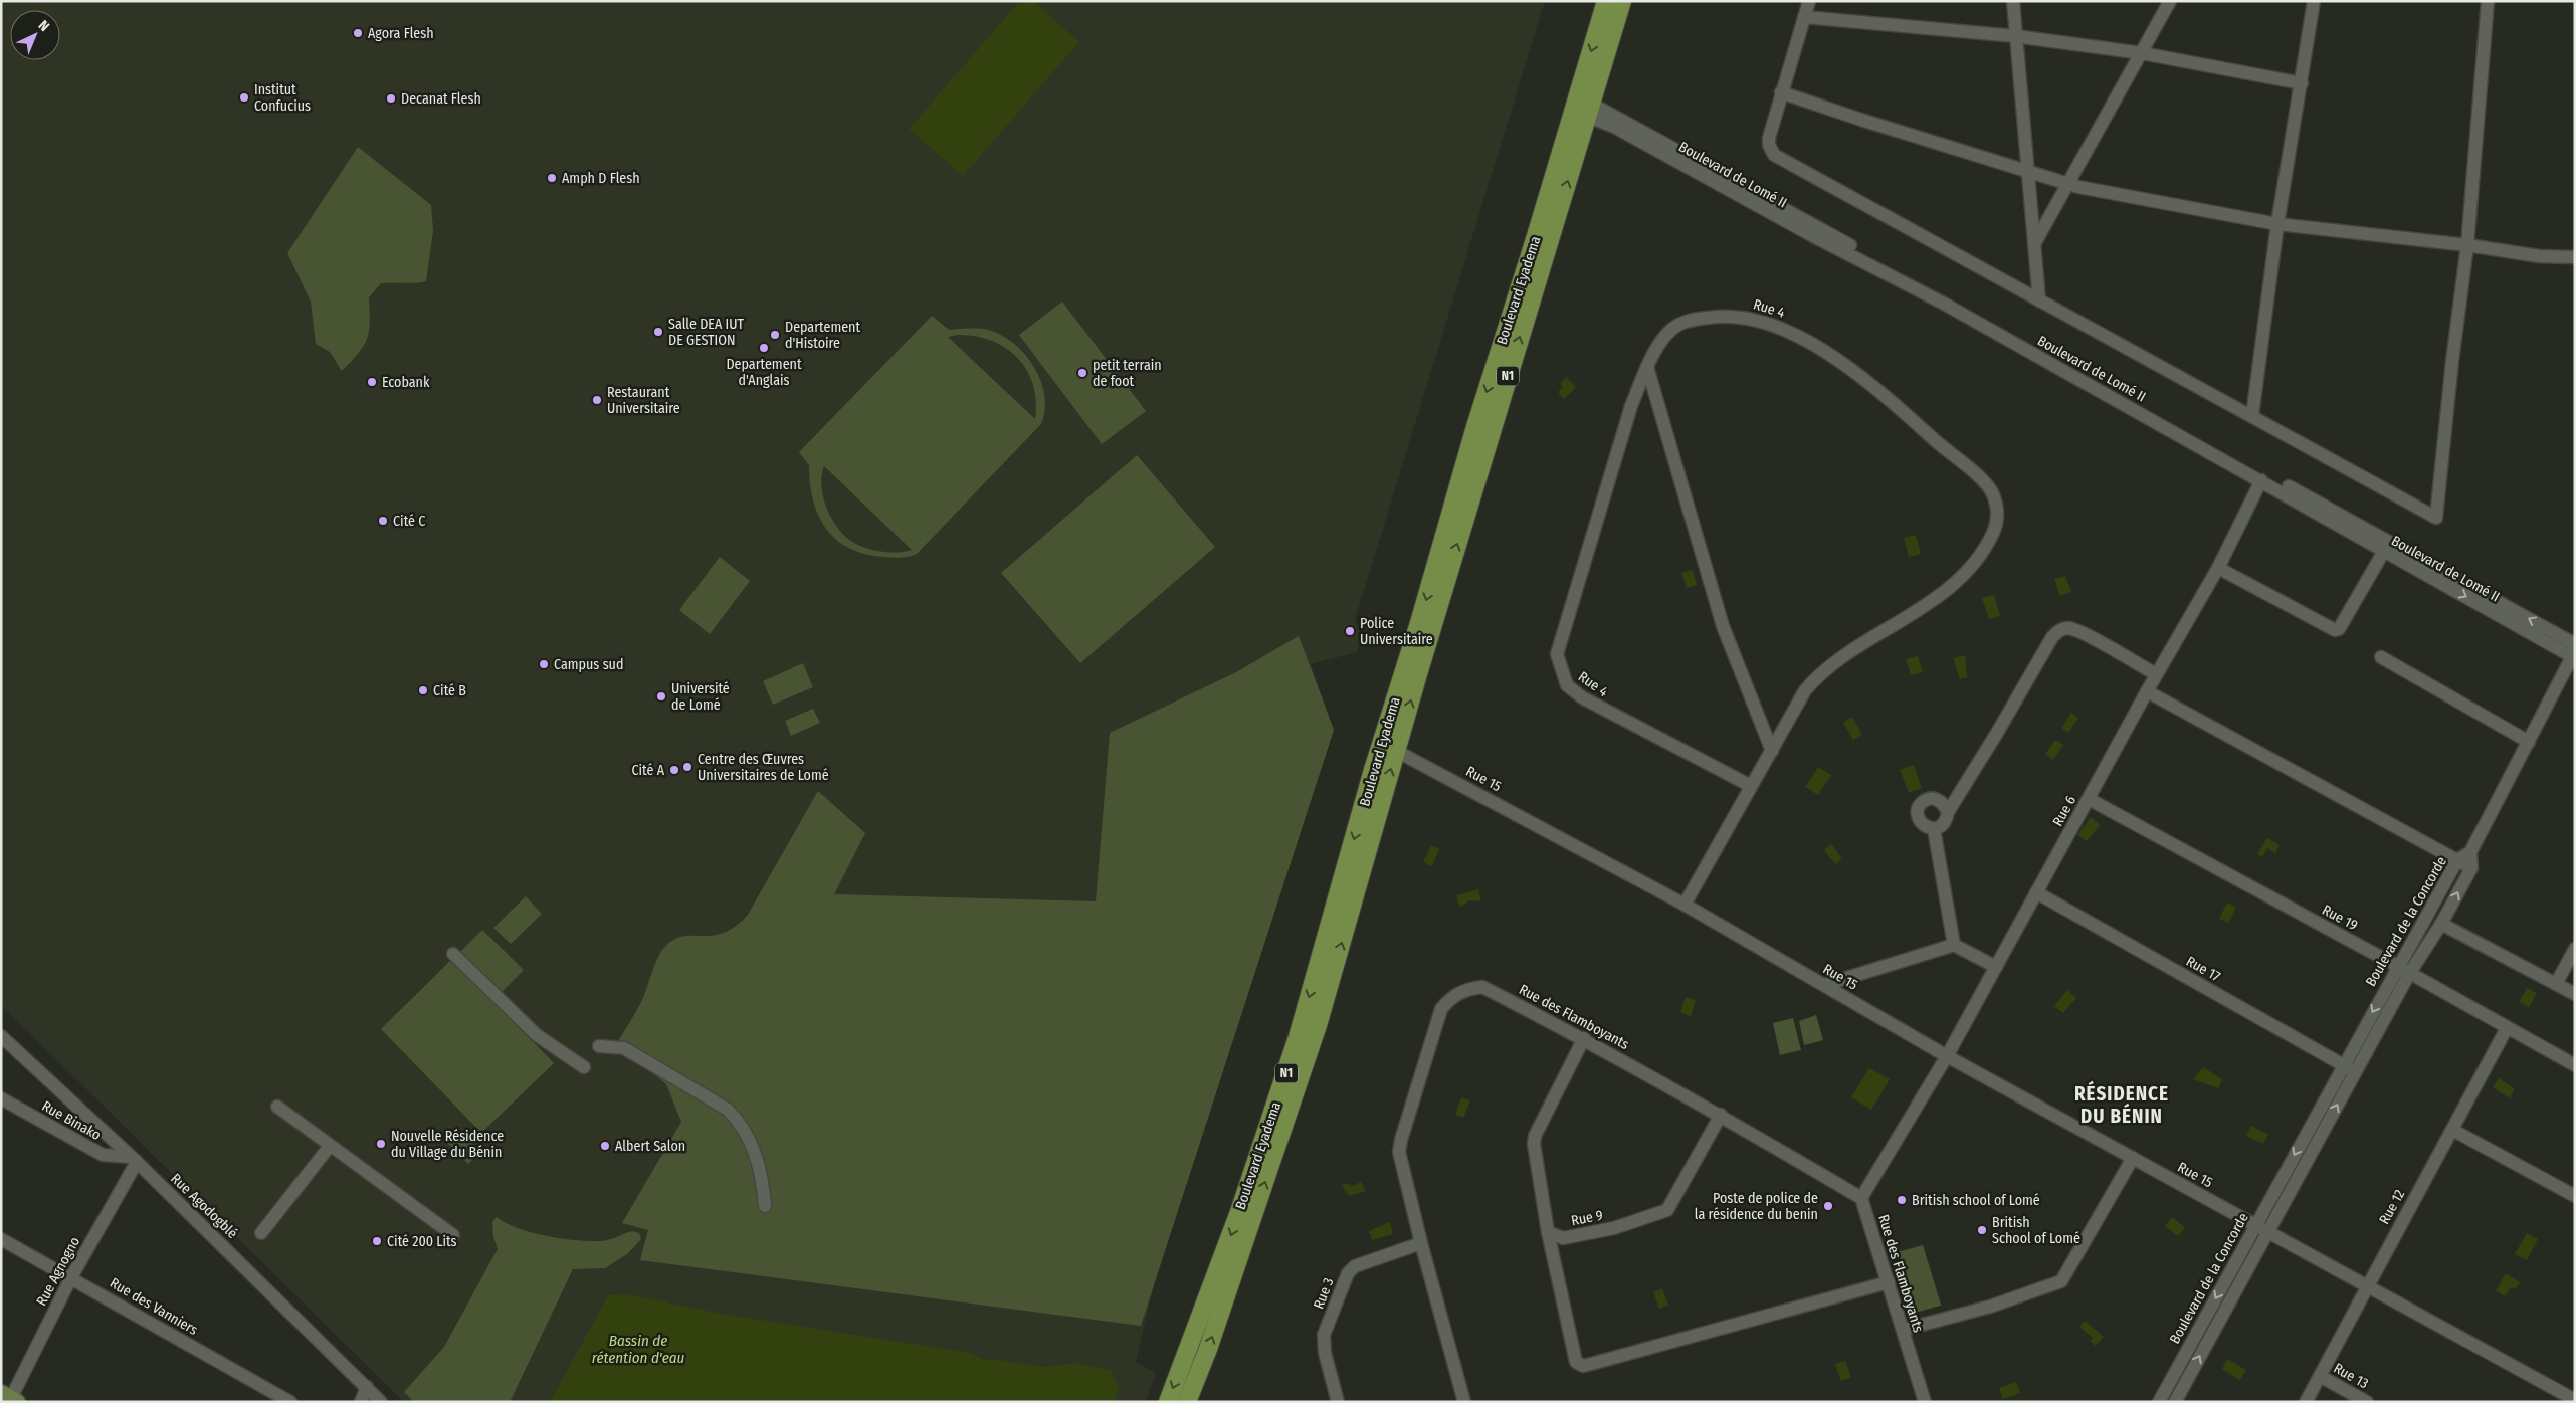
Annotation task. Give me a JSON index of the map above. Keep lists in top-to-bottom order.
{
  "streets": {
    "highway": ["Boulevard Eyadema", "N1"],
    "street": [
      "Boulevard de Lomé II",
      "Rue 4",
      "Rue 15",
      "Rue 6",
      "Rue 19",
      "Boulevard de la Concorde",
      "Rue 17",
      "Rue des Flamboyants",
      "Rue Binako",
      "Rue Agodogblé",
      "Rue 12",
      "Rue 9",
      "Rue Agnogno",
      "Rue 3",
      "Rue des Vanniers",
      "Rue 13"
    ]
  },
  "crossings": [
    ["Boulevard de Lomé II", "Boulevard Eyadema"],
    ["Boulevard de Lomé II", "N1"],
    ["Boulevard de Lomé II", "Rue 6"],
    ["Boulevard Eyadema", "N1"],
    ["Boulevard Eyadema", "Rue 15"],
    ["Rue 4", "Rue 15"],
    ["N1", "Rue 15"],
    ["Rue 15", "Rue 6"],
    ["Rue 15", "Boulevard de la Concorde"],
    ["Rue 15", "Rue 12"],
    ["Rue 6", "Rue 19"],
    ["Rue 6", "Rue 17"],
    ["Rue 6", "Rue des Flamboyants"],
    ["Rue 19", "Boulevard de la Concorde"],
    ["Rue 19", "Rue 12"],
    ["Boulevard de la Concorde", "Rue 17"],
    ["Rue des Flamboyants", "Rue 9"],
    ["Rue des Flamboyants", "Rue 3"],
    ["Rue Binako", "Rue Agodogblé"],
    ["Rue Binako", "Rue Agnogno"],
    ["Rue Agodogblé", "Rue Agnogno"],
    ["Rue 12", "Rue 13"],
    ["Rue Agnogno", "Rue des Vanniers"]
  ],
  "districts": ["RÉSIDENCE DU BÉNIN"],
  "water": ["Bassin de rétention d'eau"],
  "places": [
    "Agora Flesh",
    "Institut Confucius",
    "Decanat Flesh",
    "Amph D Flesh",
    "Salle DEA IUT DE GESTION",
    "Departement d'Histoire",
    "Departement d'Anglais",
    "petit terrain de foot",
    "Ecobank",
    "Restaurant Universitaire",
    "Cité C",
    "Police Universitaire",
    "Campus sud",
    "Cité B",
    "Université de Lomé",
    "Centre des Œuvres Universitaires de Lomé",
    "Cité A",
    "Nouvelle Résidence du Village du Bénin",
    "Albert Salon",
    "British school of Lomé",
    "Poste de police de la résidence du benin",
    "British School of Lomé",
    "Cité 200 Lits"
  ],
  "north": "top right"
}
